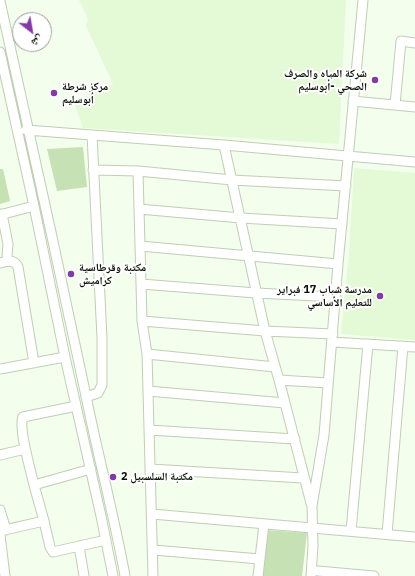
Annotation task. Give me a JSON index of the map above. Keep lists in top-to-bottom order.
{
  "places": [
    "شركة المياه والصرف الصحي -أبوسليم",
    "مركز شرطة أبوسليم",
    "مكتبة وقرطاسية كراميش",
    "مدرسة شباب 17 فبراير للتعليم الأساسي",
    "مكتبة السلسبيل 2"
  ],
  "north": "bottom right"
}
